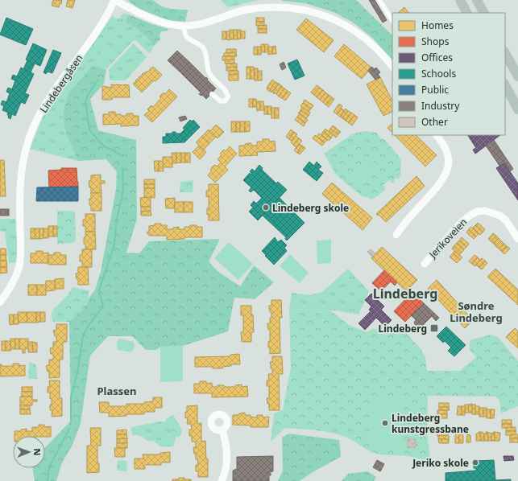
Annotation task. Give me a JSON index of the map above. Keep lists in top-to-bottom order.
{
  "streets": {
    "street": ["Lindebergåsen", "Jerikoveien"]
  },
  "districts": ["Lindeberg", "Søndre Lindeberg", "Plassen"],
  "places": {
    "other": ["Lindeberg skole", "Lindeberg kunstgressbane", "Jeriko skole"],
    "transit": ["Lindeberg"]
  },
  "legend": [
    "Homes",
    "Shops",
    "Offices",
    "Schools",
    "Public",
    "Industry",
    "Other"
  ],
  "north": "right"
}
